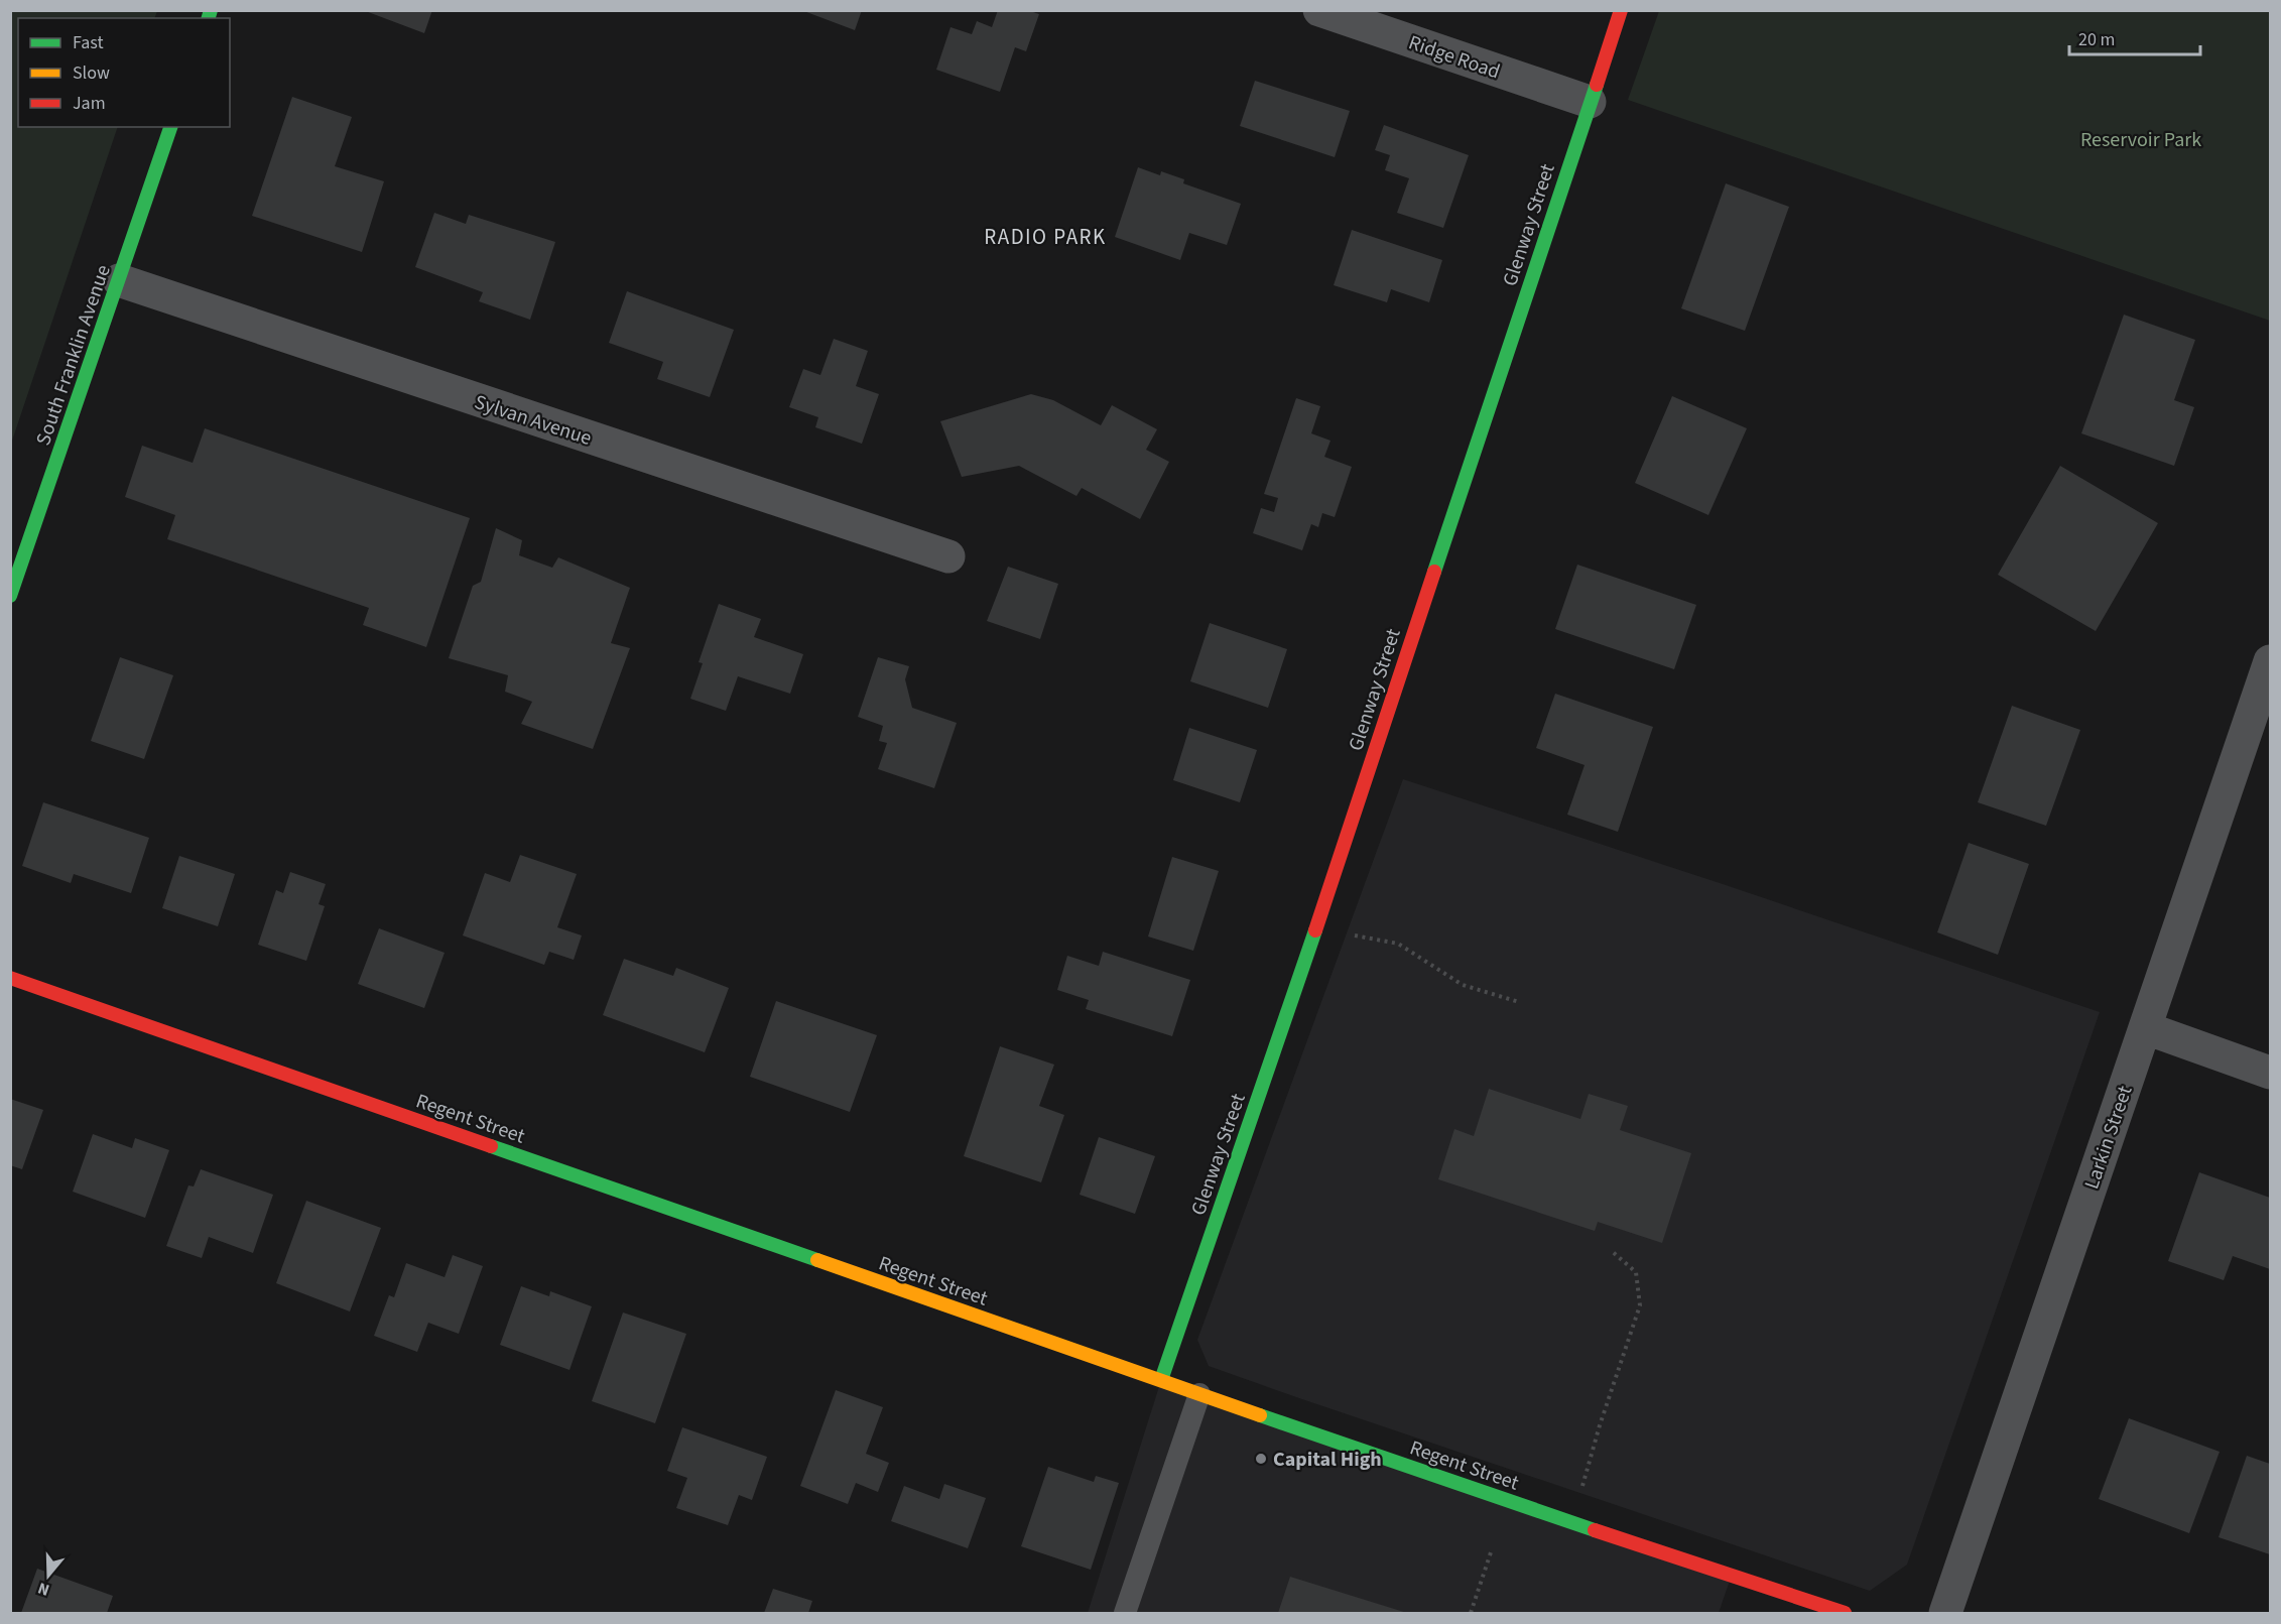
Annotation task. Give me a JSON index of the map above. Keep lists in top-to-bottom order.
{
  "streets": {
    "street": [
      "Ridge Road",
      "Glenway Street",
      "South Franklin Avenue",
      "Sylvan Avenue",
      "Regent Street",
      "Larkin Street"
    ]
  },
  "crossings": [
    ["Ridge Road", "Glenway Street"],
    ["Glenway Street", "Regent Street"],
    ["South Franklin Avenue", "Sylvan Avenue"]
  ],
  "districts": ["RADIO PARK"],
  "parks": ["Reservoir Park"],
  "places": ["Capital High"],
  "legend": ["Fast", "Slow", "Jam"],
  "scale_bar": "20 m",
  "north": "bottom"
}
